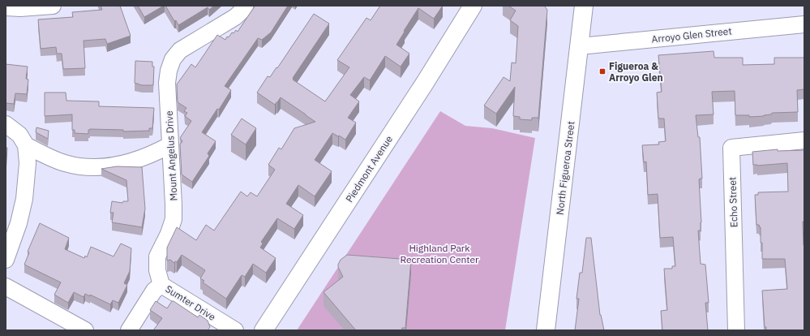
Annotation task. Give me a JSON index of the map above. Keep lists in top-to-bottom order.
{
  "streets": {
    "street": [
      "Arroyo Glen Street",
      "Mount Angelus Drive",
      "North Figueroa Street",
      "Piedmont Avenue",
      "Echo Street",
      "Sumter Drive"
    ]
  },
  "crossings": [
    ["Arroyo Glen Street", "North Figueroa Street"],
    ["Mount Angelus Drive", "Sumter Drive"]
  ],
  "parks": ["Highland Park Recreation Center"],
  "places": {
    "transit": ["Figueroa & Arroyo Glen"]
  }
}
